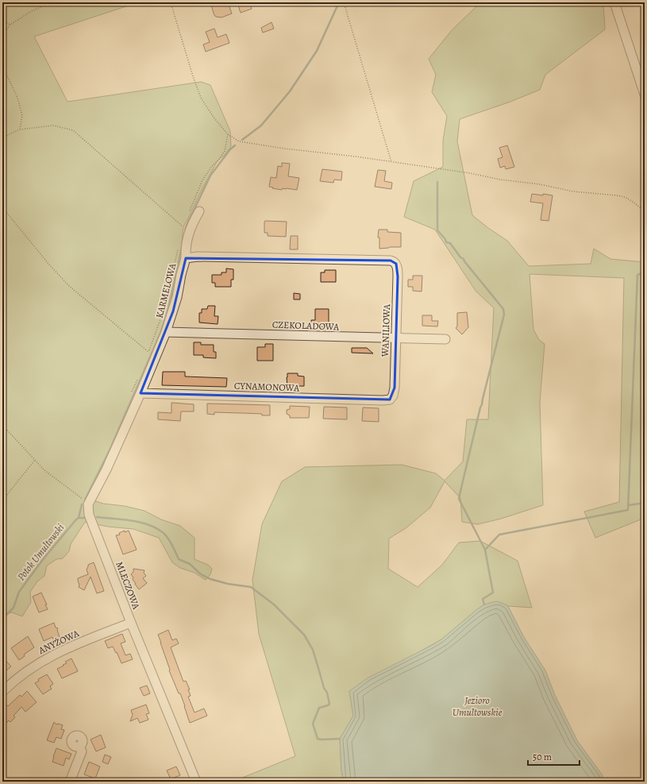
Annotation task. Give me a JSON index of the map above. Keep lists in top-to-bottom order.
{
  "streets": {
    "street": [
      "KARMELOWA",
      "CZEKOLADOWA",
      "WANILIOWA",
      "CYNAMONOWA",
      "MLECZOWA",
      "ANYŻOWA"
    ]
  },
  "crossings": [
    ["KARMELOWA", "CZEKOLADOWA"],
    ["KARMELOWA", "WANILIOWA"],
    ["KARMELOWA", "CYNAMONOWA"],
    ["KARMELOWA", "MLECZOWA"],
    ["CZEKOLADOWA", "WANILIOWA"],
    ["WANILIOWA", "CYNAMONOWA"],
    ["MLECZOWA", "ANYŻOWA"]
  ],
  "water": ["Potok Umultowski", "Jezioro Umultowskie"],
  "scale_bar": "50 m"
}
